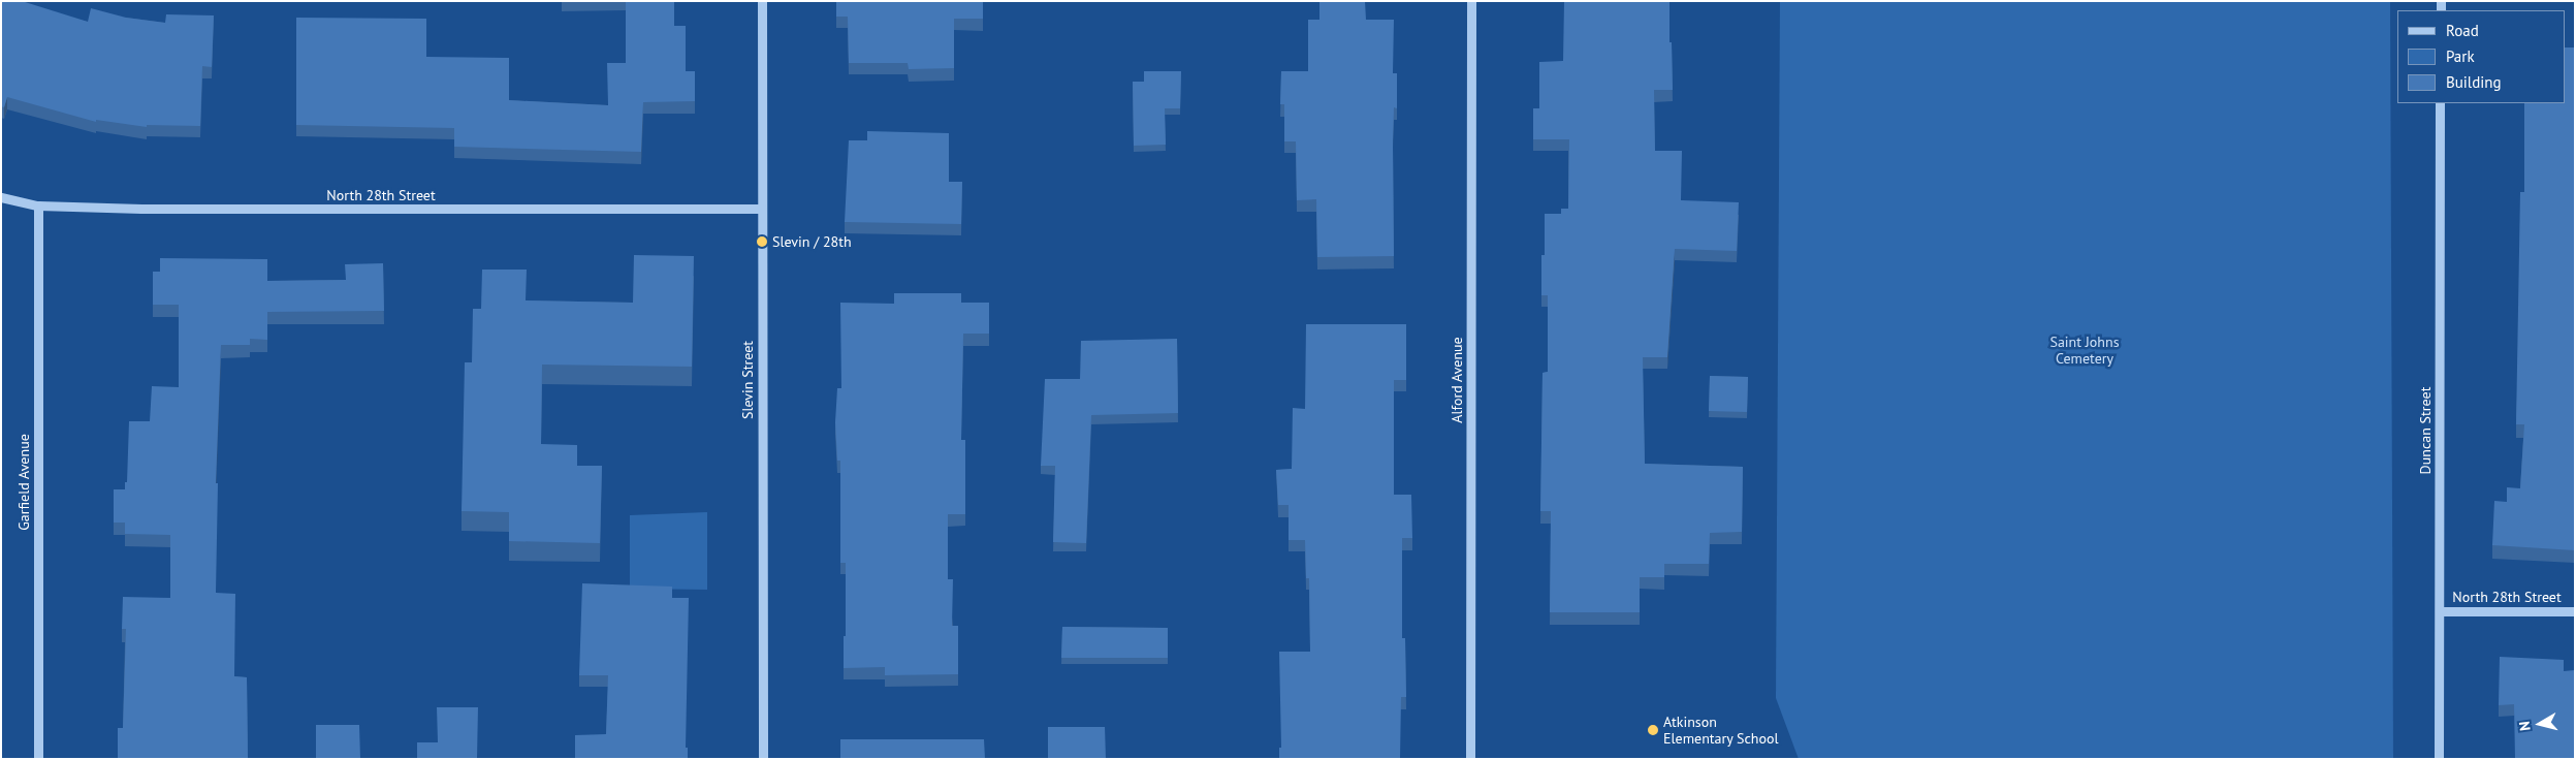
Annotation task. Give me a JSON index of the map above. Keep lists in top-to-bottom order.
{
  "streets": {
    "street": [
      "North 28th Street",
      "Slevin Street",
      "Alford Avenue",
      "Duncan Street",
      "Garfield Avenue"
    ]
  },
  "crossings": [
    ["North 28th Street", "Slevin Street"],
    ["North 28th Street", "Duncan Street"],
    ["North 28th Street", "Garfield Avenue"]
  ],
  "parks": ["Saint Johns Cemetery"],
  "places": ["Slevin / 28th", "Atkinson Elementary School"],
  "legend": ["Road", "Park", "Building"],
  "north": "left"
}
